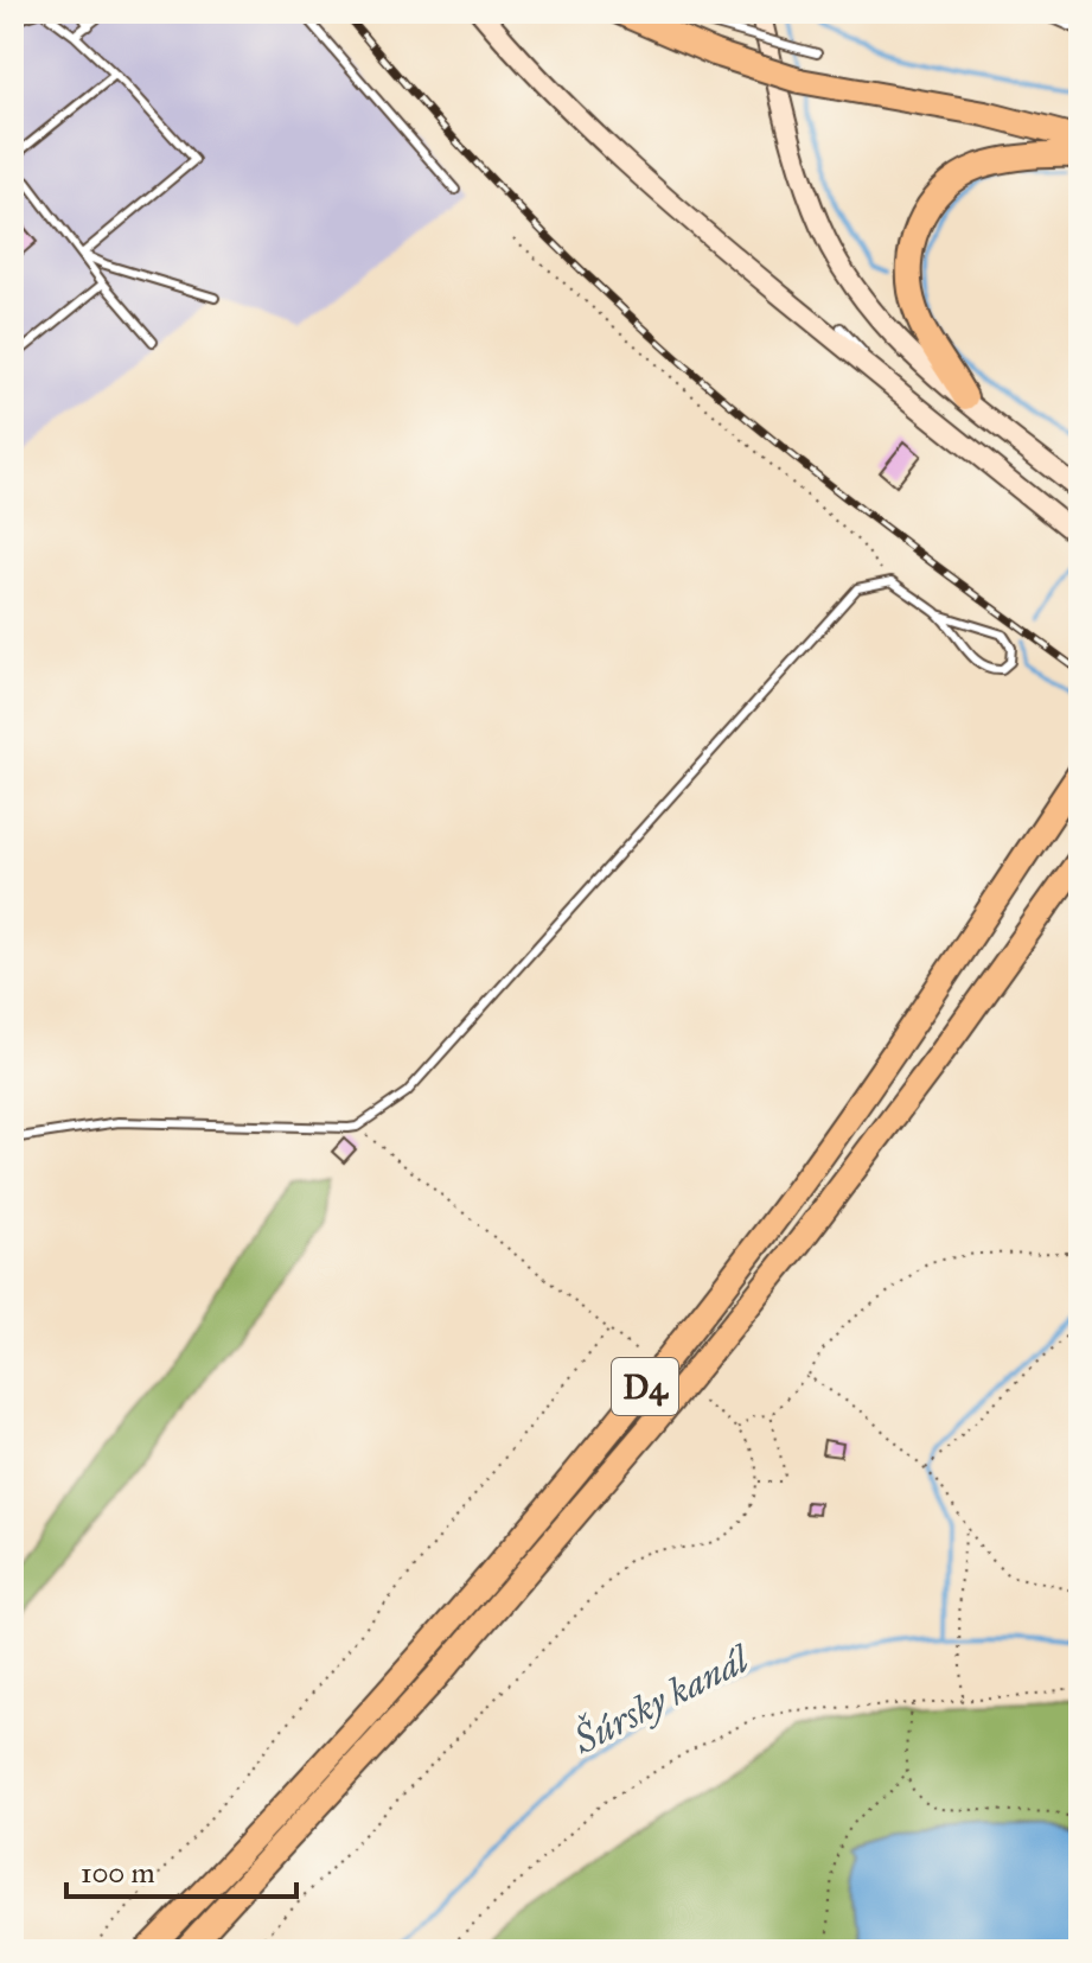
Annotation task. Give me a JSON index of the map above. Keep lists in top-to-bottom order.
{
  "streets": {
    "highway": ["D4"]
  },
  "water": ["Šúrsky kanál"],
  "scale_bar": "100 m"
}
